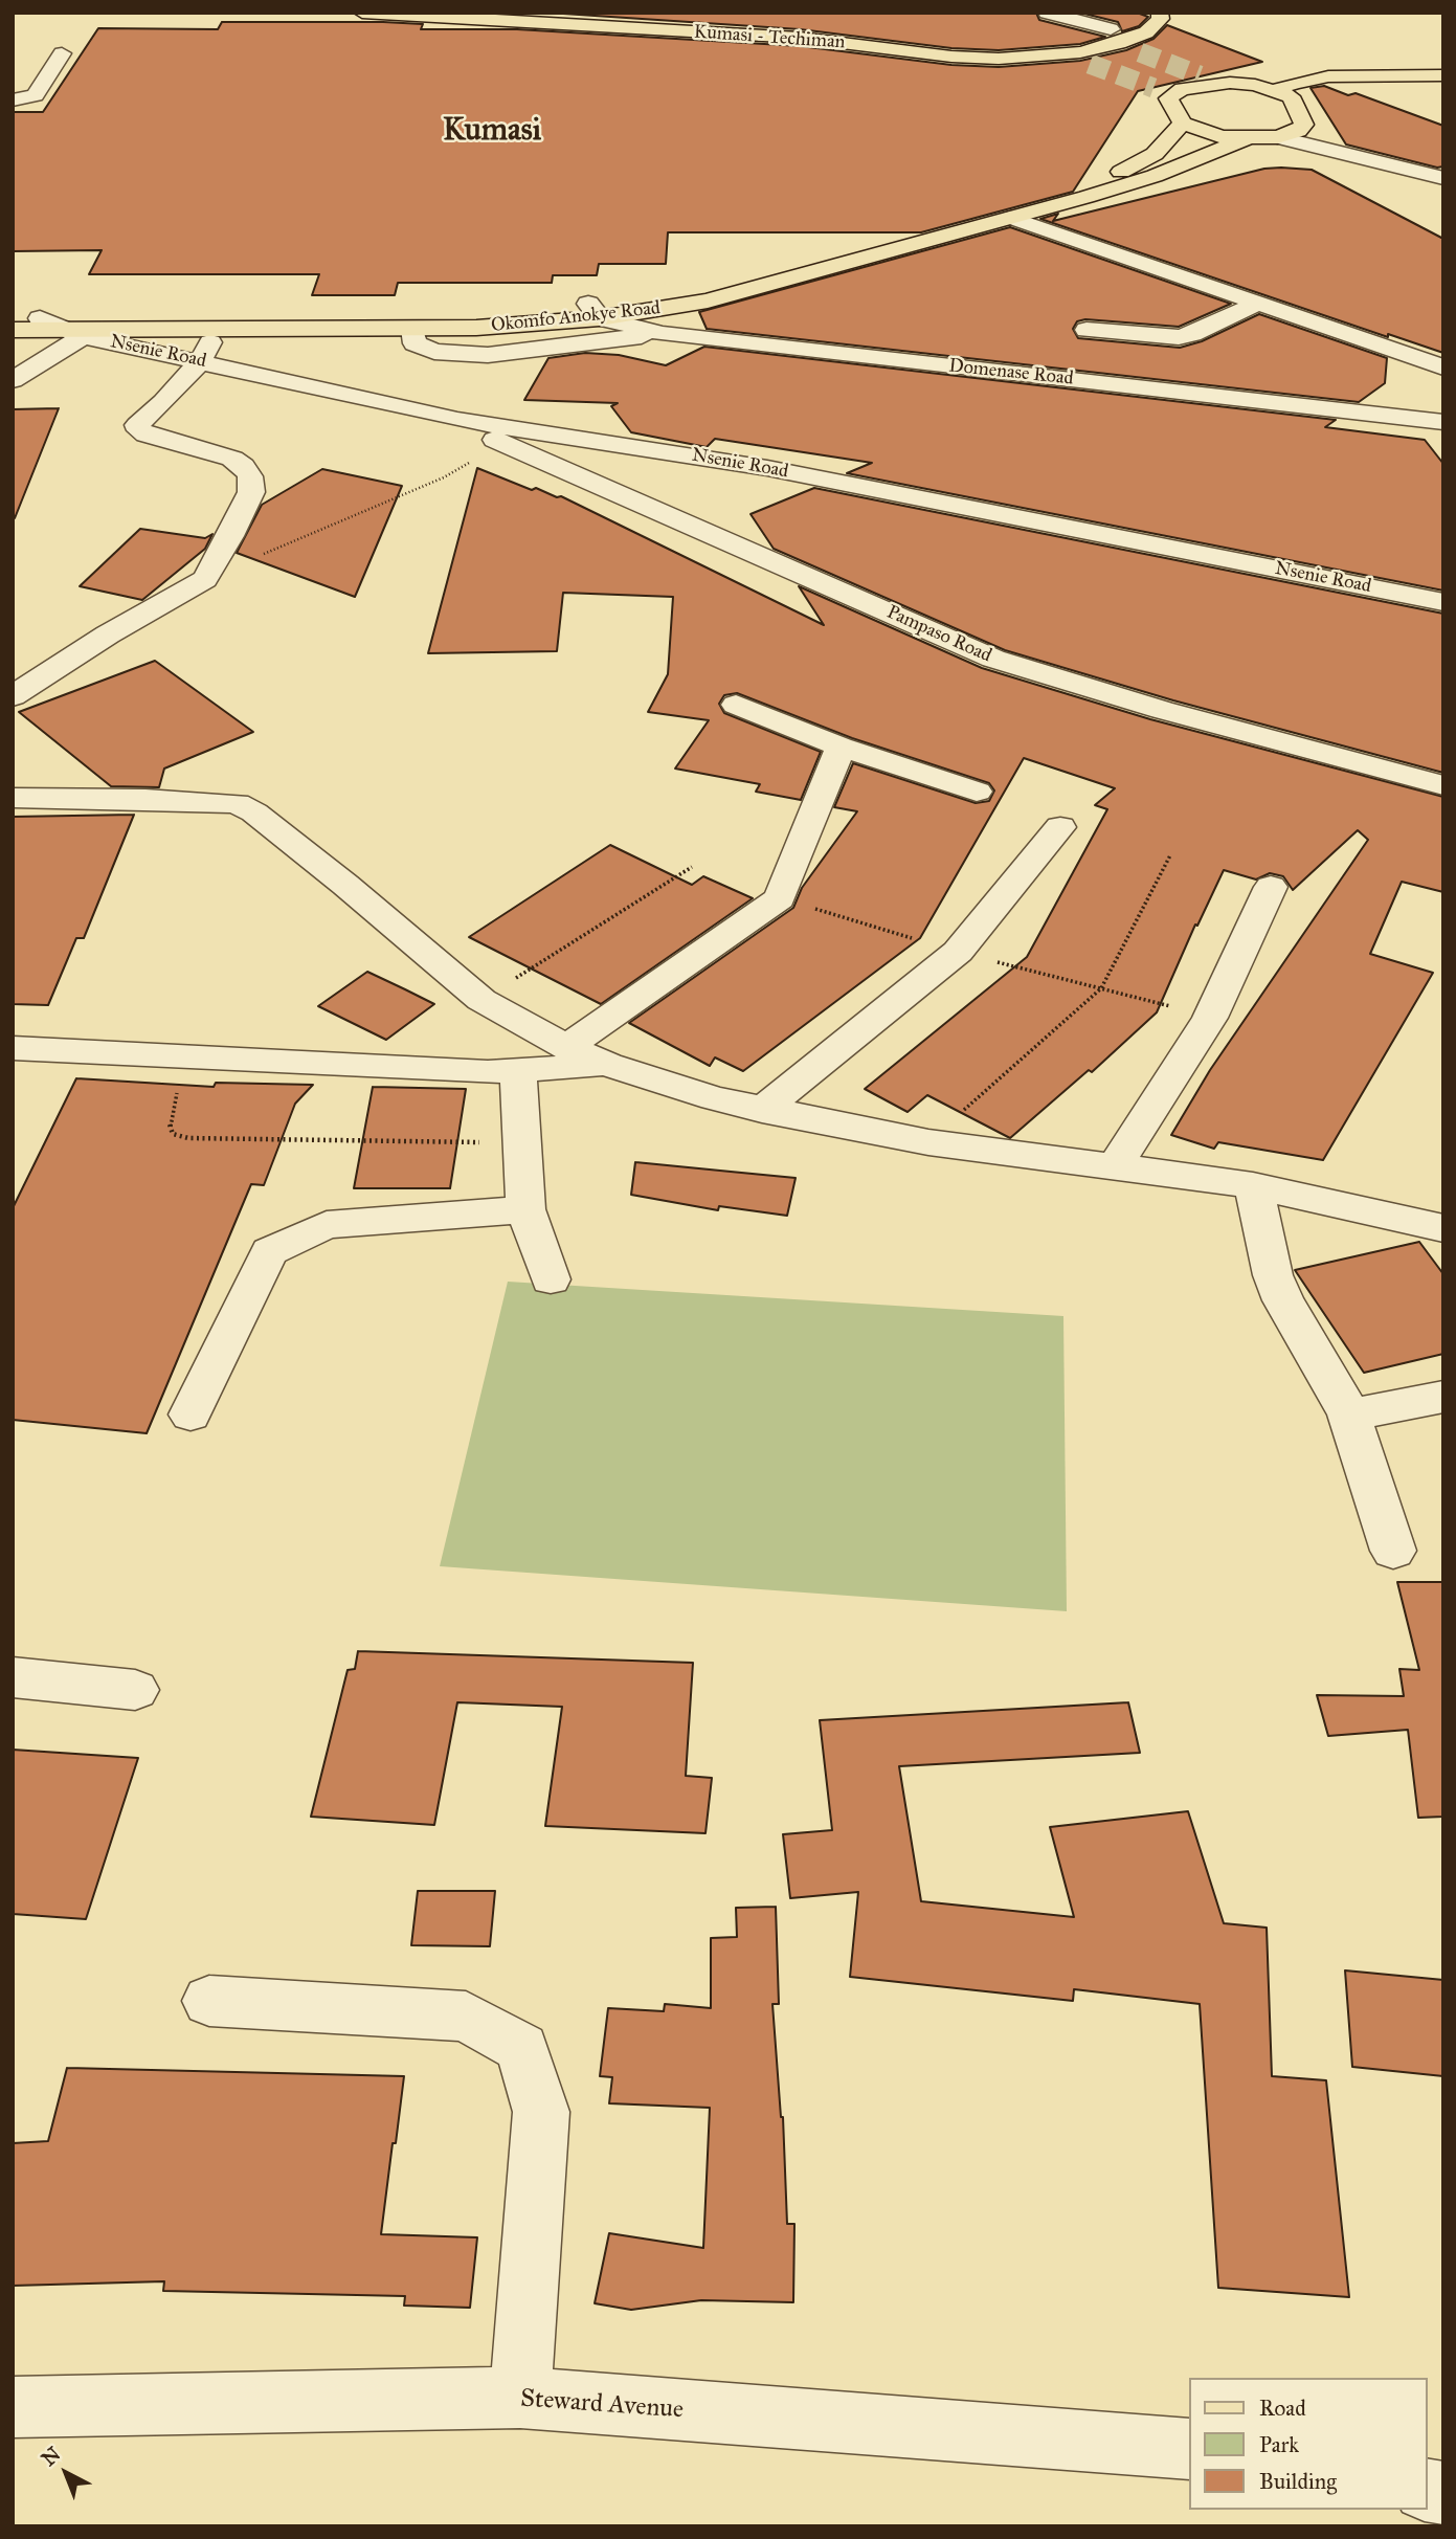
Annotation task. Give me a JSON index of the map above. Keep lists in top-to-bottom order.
{
  "streets": {
    "main road": ["Kumasi - Techiman", "Okomfo Anokye Road"],
    "street": [
      "Nsenie Road",
      "Domenase Road",
      "Pampaso Road",
      "Steward Avenue"
    ]
  },
  "crossings": [
    ["Okomfo Anokye Road", "Nsenie Road"],
    ["Okomfo Anokye Road", "Domenase Road"],
    ["Nsenie Road", "Pampaso Road"]
  ],
  "districts": ["Kumasi"],
  "legend": ["Road", "Park", "Building"],
  "north": "top left"
}
